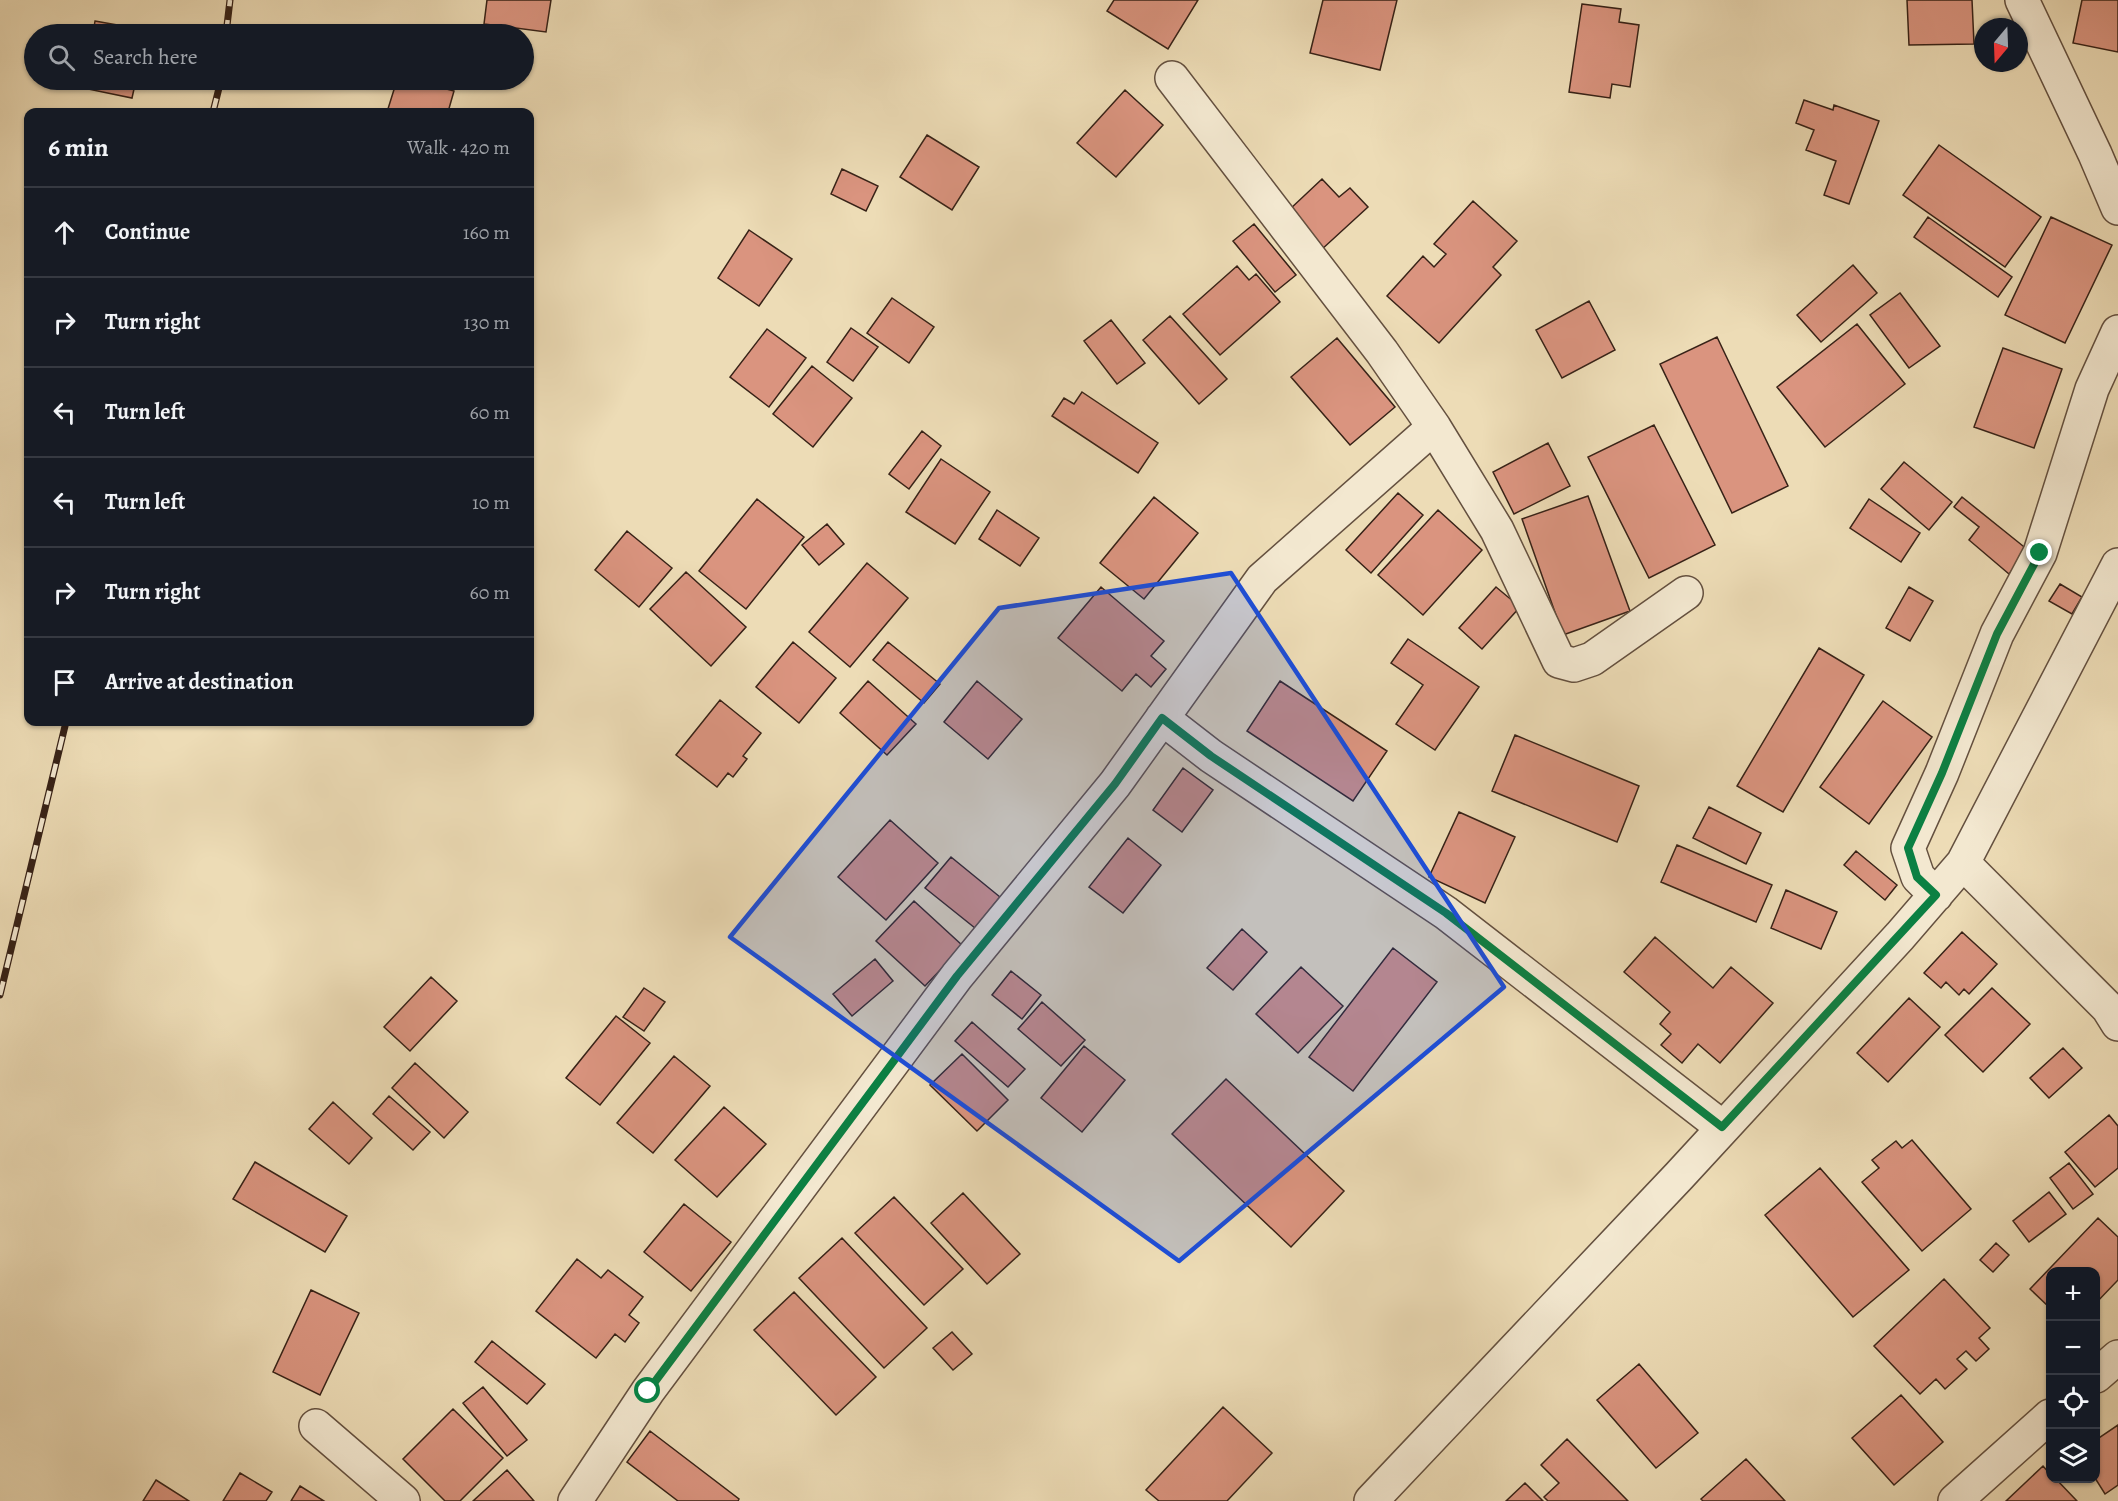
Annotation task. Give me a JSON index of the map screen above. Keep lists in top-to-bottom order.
{
  "north": "bottom",
  "page": {
    "search": "Search here",
    "heading": ["6 min", "Walk · 420 m"],
    "list": [
      ["Continue", "160 m"],
      ["Turn right", "130 m"],
      ["Turn left", "60 m"],
      ["Turn left", "10 m"],
      ["Turn right", "60 m"],
      "Arrive at destination"
    ],
    "map_buttons": ["+", "−"]
  }
}
